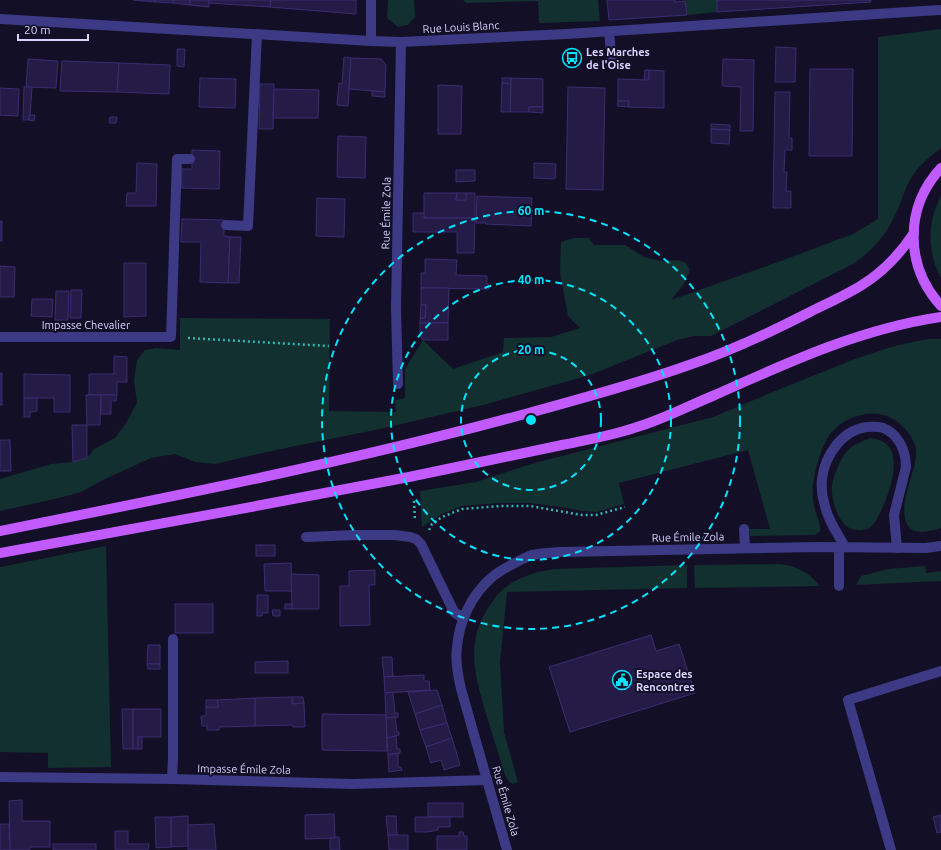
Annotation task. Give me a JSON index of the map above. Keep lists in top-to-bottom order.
{
  "streets": {
    "street": [
      "Rue Louis Blanc",
      "Rue Émile Zola",
      "Impasse Chevalier",
      "Impasse Émile Zola"
    ]
  },
  "crossings": [
    ["Rue Louis Blanc", "Rue Émile Zola"],
    ["Rue Émile Zola", "Impasse Émile Zola"]
  ],
  "places": {
    "bus stop": ["Les Marches de l'Oise"],
    "public building": ["Espace des Rencontres"]
  },
  "scale_bar": "20 m",
  "rings": ["60 m", "40 m", "20 m"]
}
